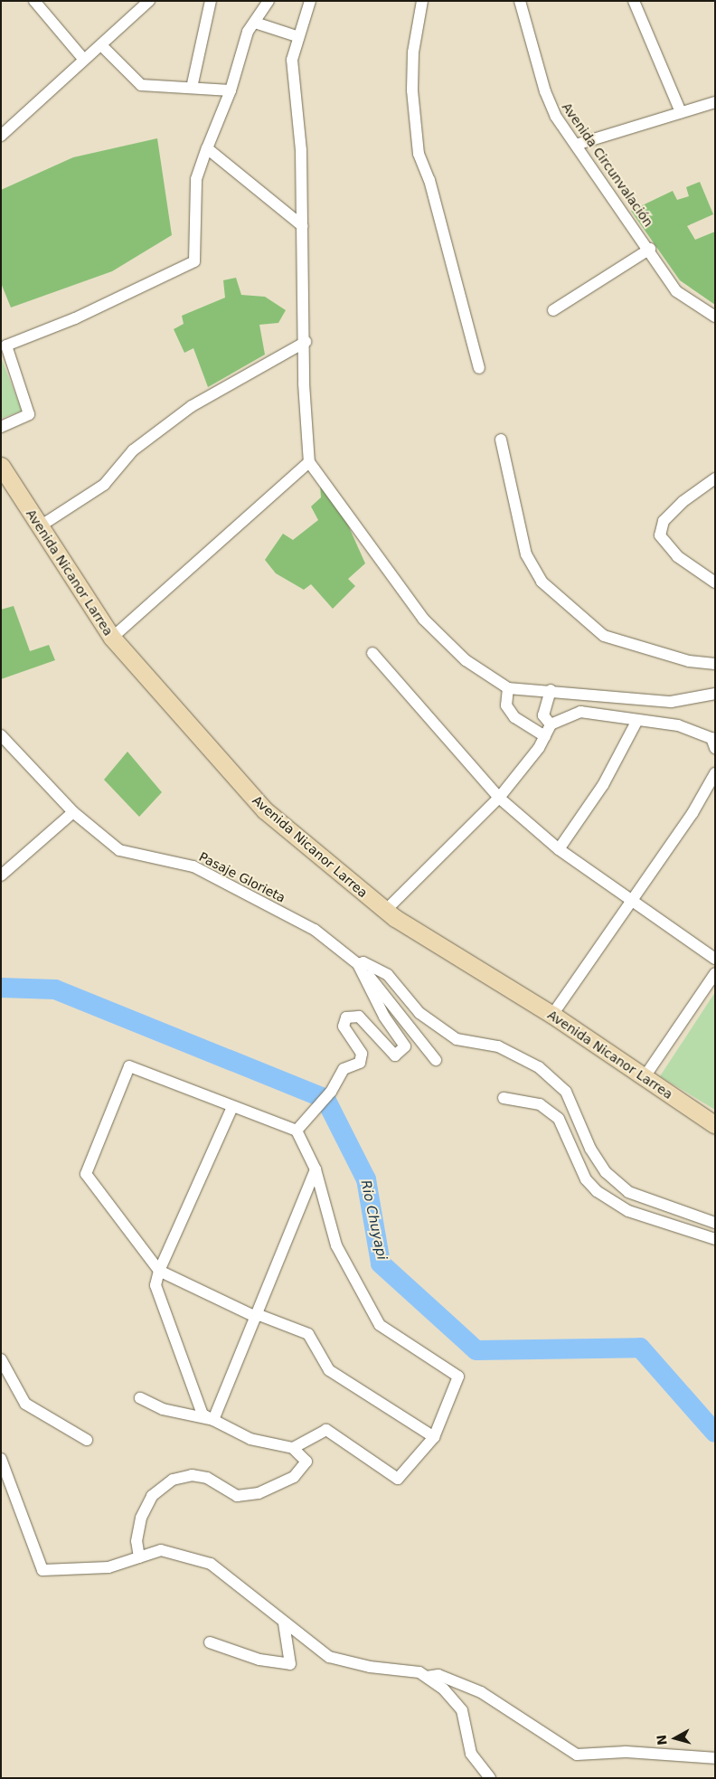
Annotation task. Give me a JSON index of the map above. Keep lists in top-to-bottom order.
{
  "streets": {
    "main road": ["Avenida Nicanor Larrea"],
    "street": ["Avenida Circunvalación", "Pasaje Glorieta"]
  },
  "water": ["Rio Chuyapi"],
  "north": "left"
}
